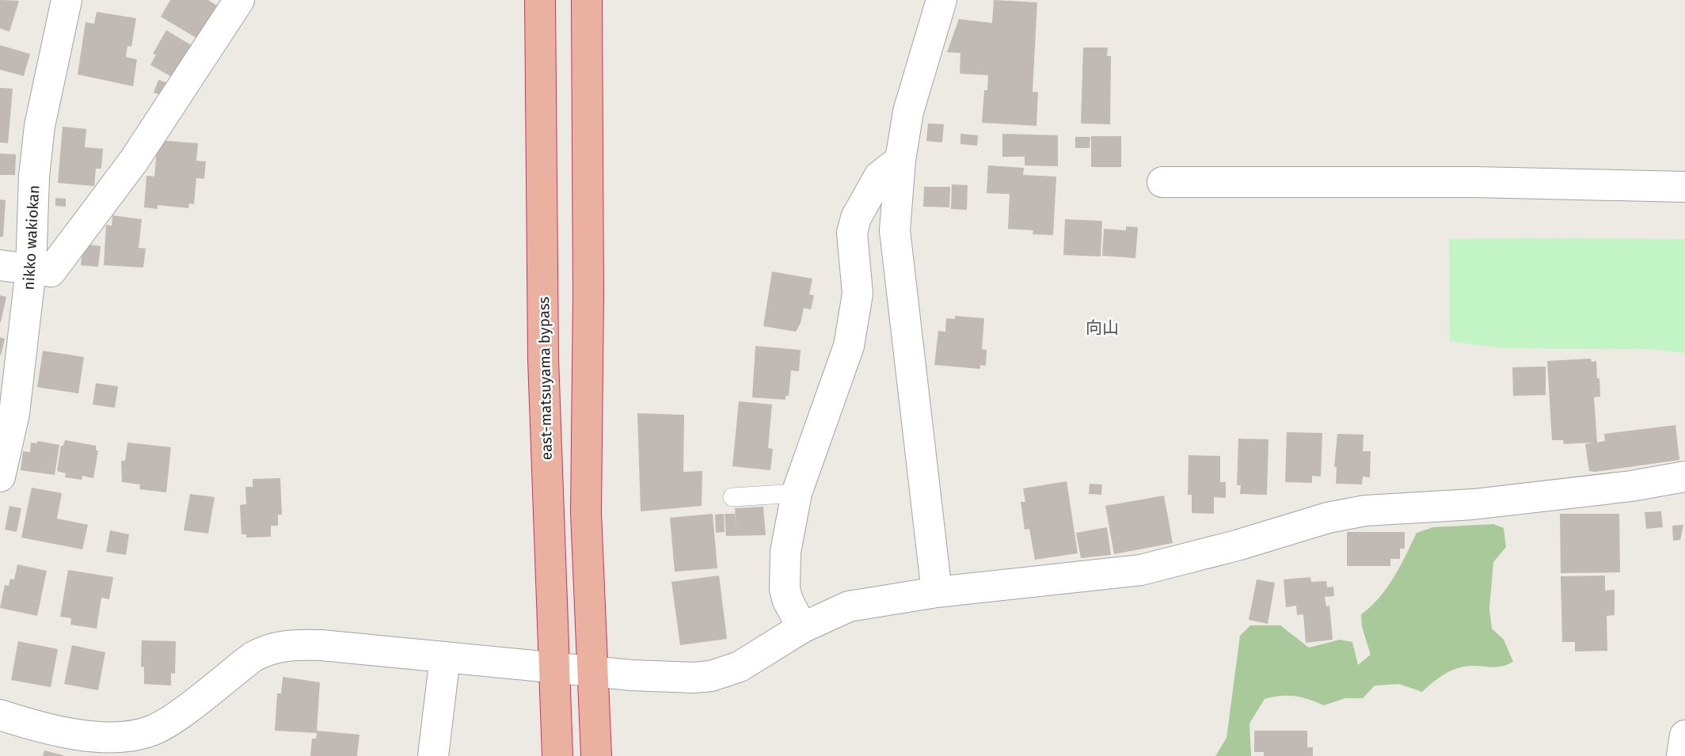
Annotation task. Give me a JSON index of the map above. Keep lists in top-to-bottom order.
{
  "streets": {
    "highway": ["east-matsuyama bypass"],
    "street": ["nikko wakiokan"]
  },
  "districts": ["向山"]
}
